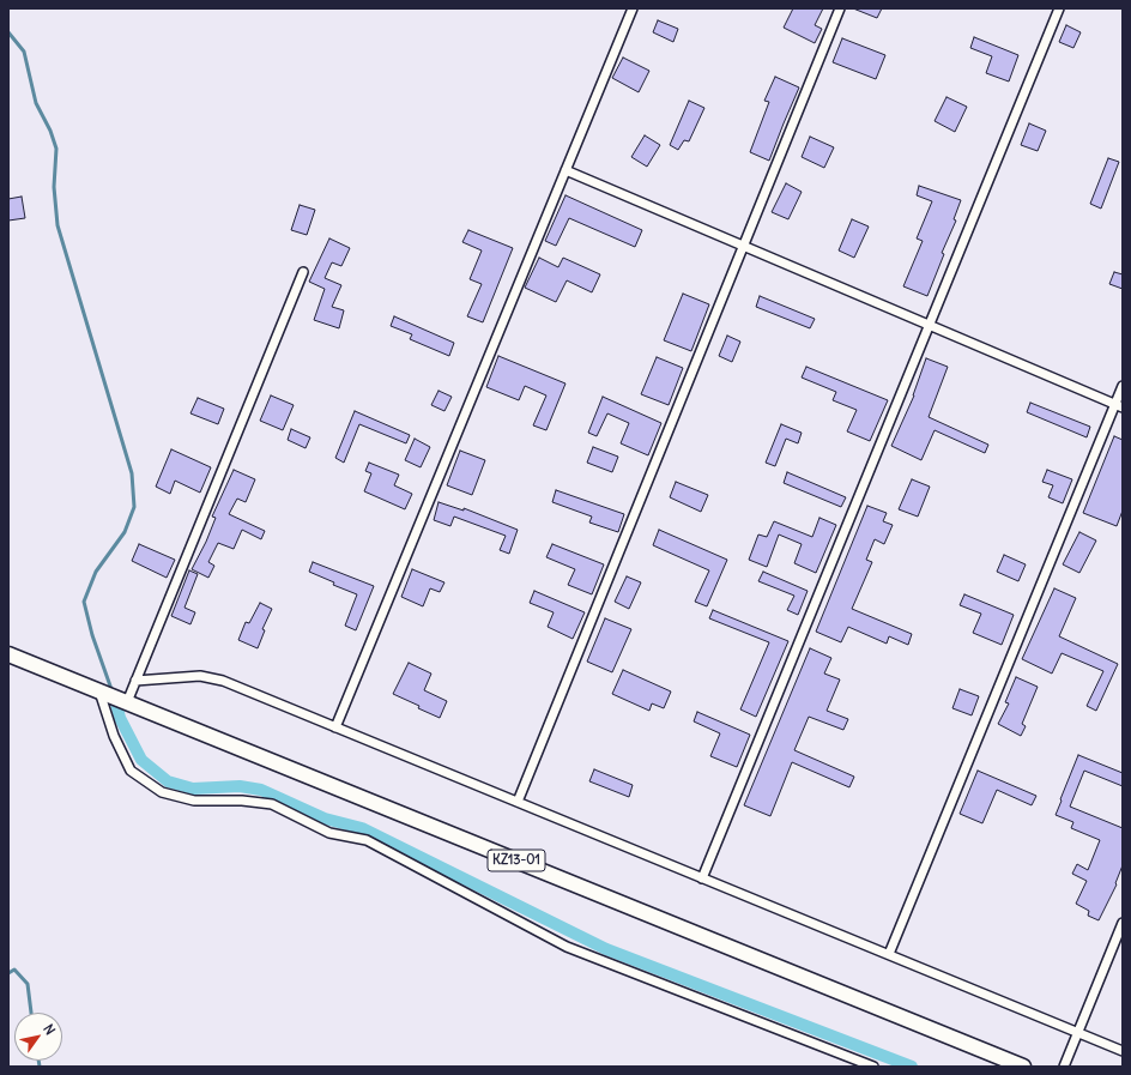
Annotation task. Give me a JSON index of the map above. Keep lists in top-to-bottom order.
{
  "streets": {
    "highway": ["KZ13-01"]
  },
  "north": "top right"
}
